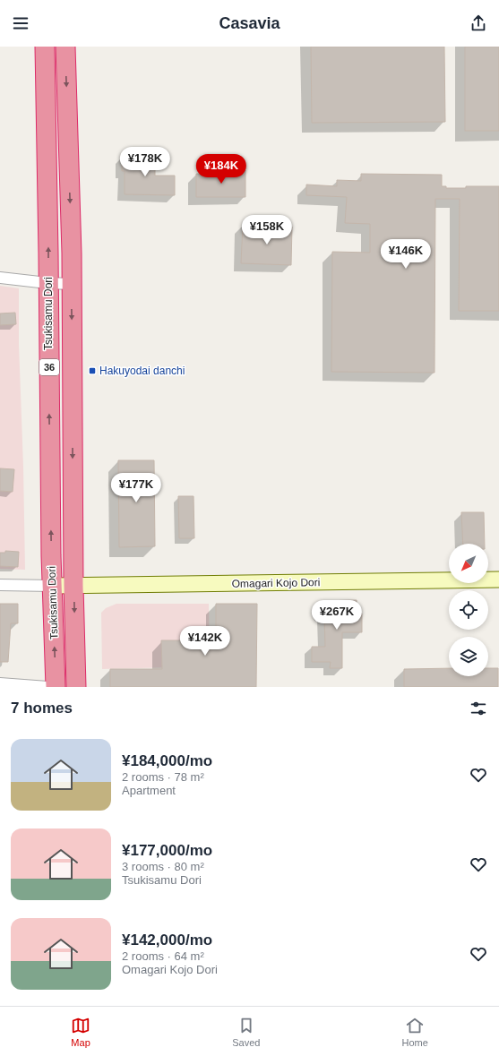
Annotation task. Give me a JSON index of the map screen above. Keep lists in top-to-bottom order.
{
  "streets": {
    "highway": ["Tsukisamu Dori", "36"],
    "street": ["Omagari Kojo Dori"]
  },
  "crossings": [
    ["Tsukisamu Dori", "Omagari Kojo Dori"]
  ],
  "places": {
    "transit": ["Hakuyodai danchi"]
  },
  "north": "bottom left",
  "page": {
    "header": "Casavia",
    "price": [
      "¥178K",
      "¥184K",
      "¥158K",
      "¥146K",
      "¥177K",
      "¥267K",
      "¥142K"
    ],
    "heading": "7 homes",
    "list": [
      {
        "name": "¥184,000/mo",
        "note": "2 rooms · 78 m² · Apartment"
      },
      {
        "name": "¥177,000/mo",
        "note": "3 rooms · 80 m² · Tsukisamu Dori"
      },
      {
        "name": "¥142,000/mo",
        "note": "2 rooms · 64 m² · Omagari Kojo Dori"
      }
    ],
    "tabs": ["Map", "Saved", "Home"]
  }
}
